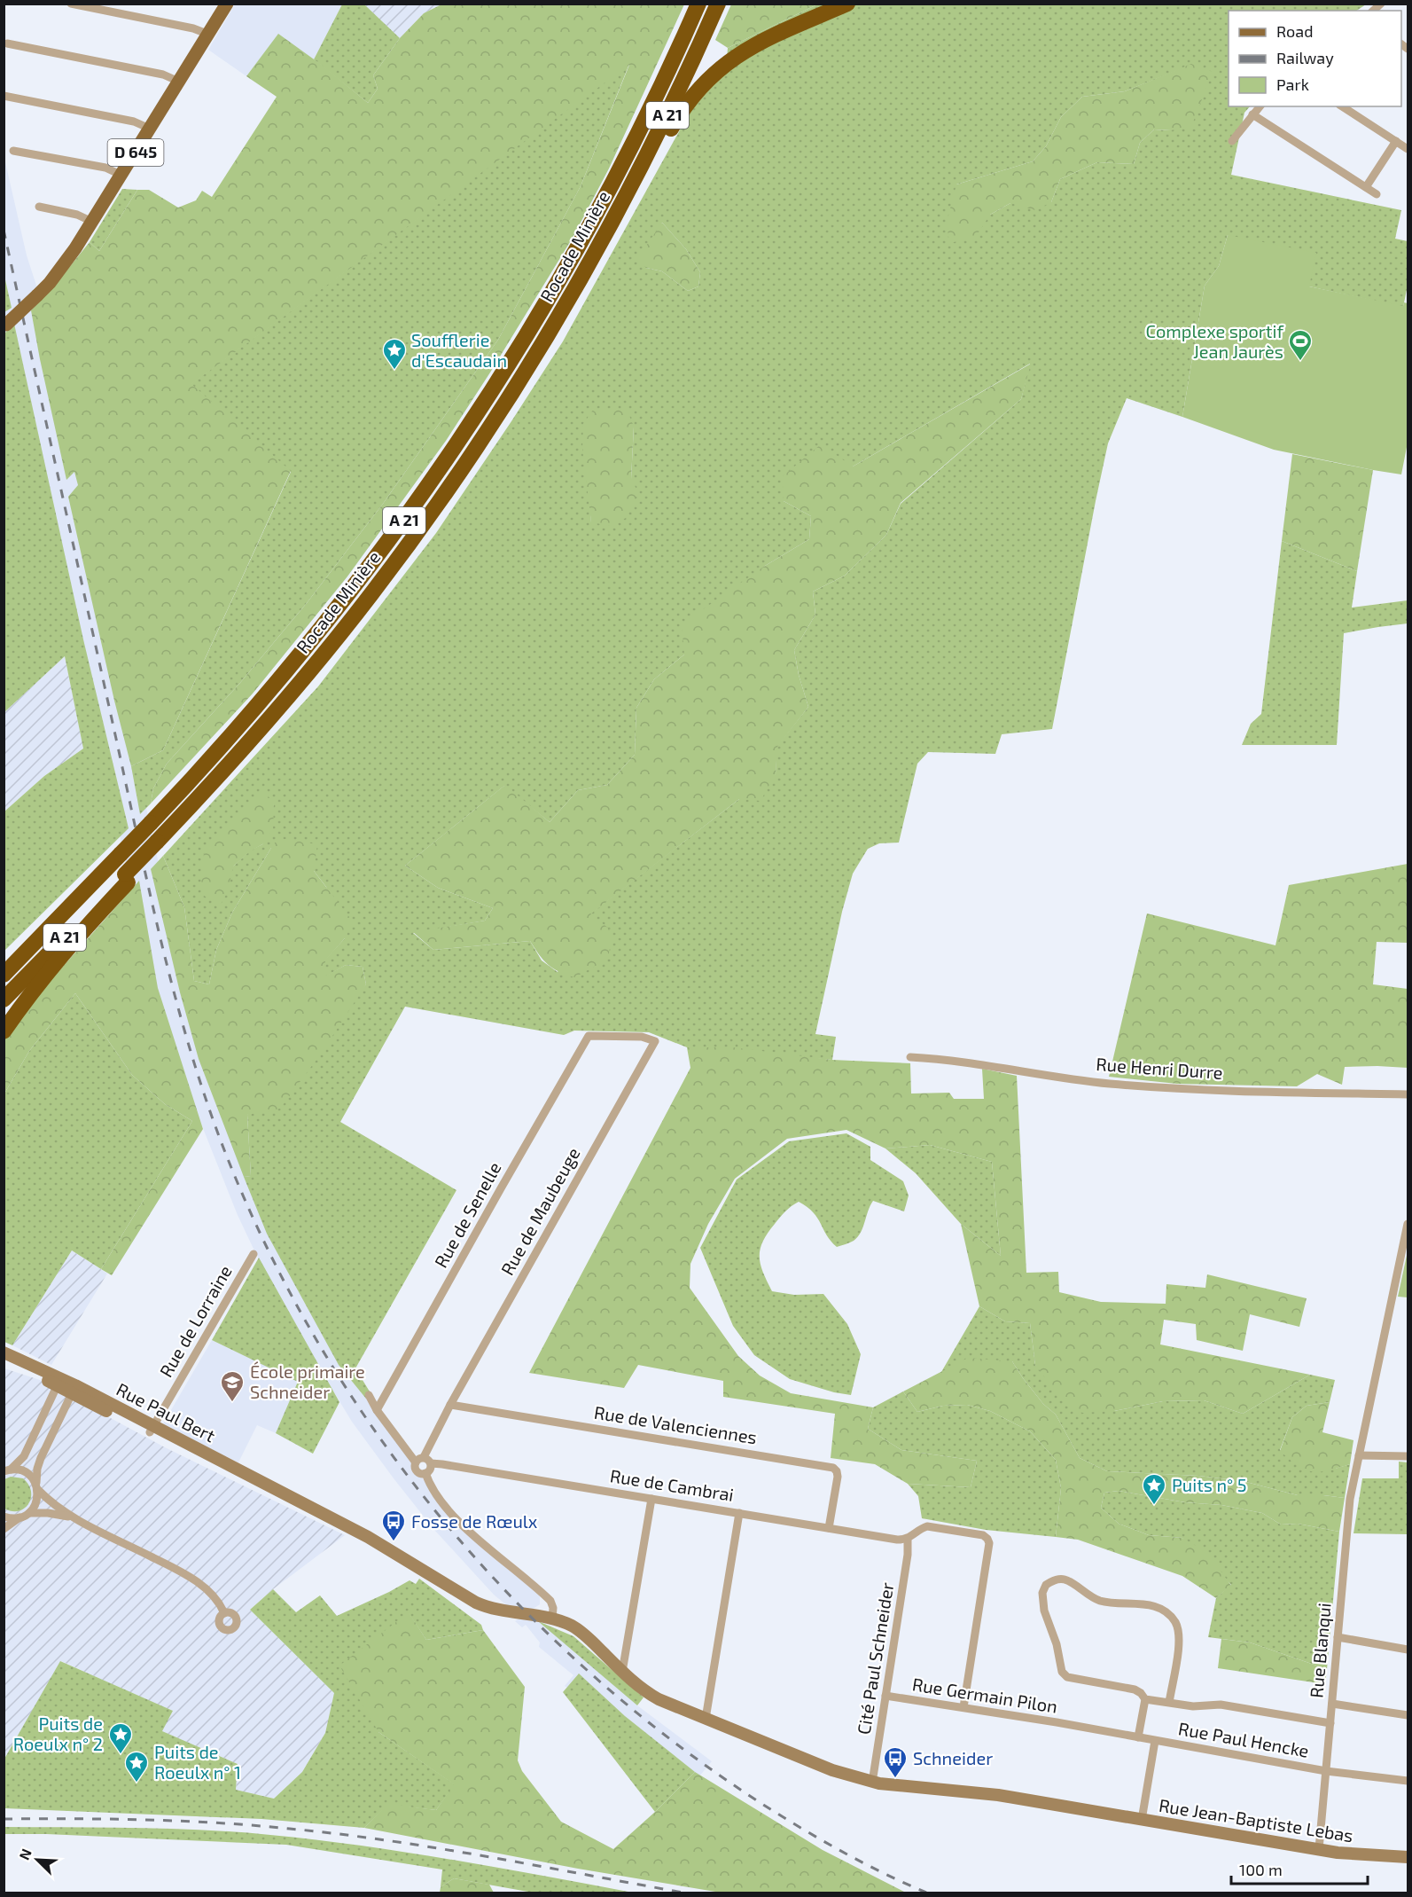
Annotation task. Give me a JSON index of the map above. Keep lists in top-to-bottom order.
{
  "streets": {
    "highway": ["A 21", "Rocade Minière"],
    "main road": ["D 645"],
    "street": [
      "Rue Henri Durre",
      "Rue de Maubeuge",
      "Rue de Senelle",
      "Rue de Lorraine",
      "Rue Paul Bert",
      "Rue de Valenciennes",
      "Rue de Cambrai",
      "Rue Blanqui",
      "Cité Paul Schneider",
      "Rue Germain Pilon",
      "Rue Paul Hencke",
      "Rue Jean-Baptiste Lebas"
    ]
  },
  "crossings": [
    ["Rue de Maubeuge", "Rue de Senelle"],
    ["Rue de Maubeuge", "Rue de Valenciennes"],
    ["Rue de Maubeuge", "Rue de Cambrai"],
    ["Rue de Lorraine", "Rue Paul Bert"],
    ["Rue Paul Bert", "Cité Paul Schneider"],
    ["Rue Paul Bert", "Rue Jean-Baptiste Lebas"],
    ["Rue de Valenciennes", "Rue de Cambrai"],
    ["Rue de Cambrai", "Cité Paul Schneider"],
    ["Rue Blanqui", "Rue Paul Hencke"],
    ["Rue Blanqui", "Rue Jean-Baptiste Lebas"],
    ["Cité Paul Schneider", "Rue Germain Pilon"],
    ["Cité Paul Schneider", "Rue Jean-Baptiste Lebas"],
    ["Rue Germain Pilon", "Rue Paul Hencke"],
    ["Rue Paul Hencke", "Rue Jean-Baptiste Lebas"]
  ],
  "places": {
    "sports": ["Complexe sportif Jean Jaurès"],
    "place": [
      "Soufflerie d'Escaudain",
      "Puits n° 5",
      "Puits de Roeulx n° 2",
      "Puits de Roeulx n° 1"
    ],
    "school or university": ["École primaire Schneider"],
    "bus stop": ["Fosse de Rœulx", "Schneider"]
  },
  "legend": ["Road", "Railway", "Park"],
  "scale_bar": "100 m",
  "north": "top left"
}
